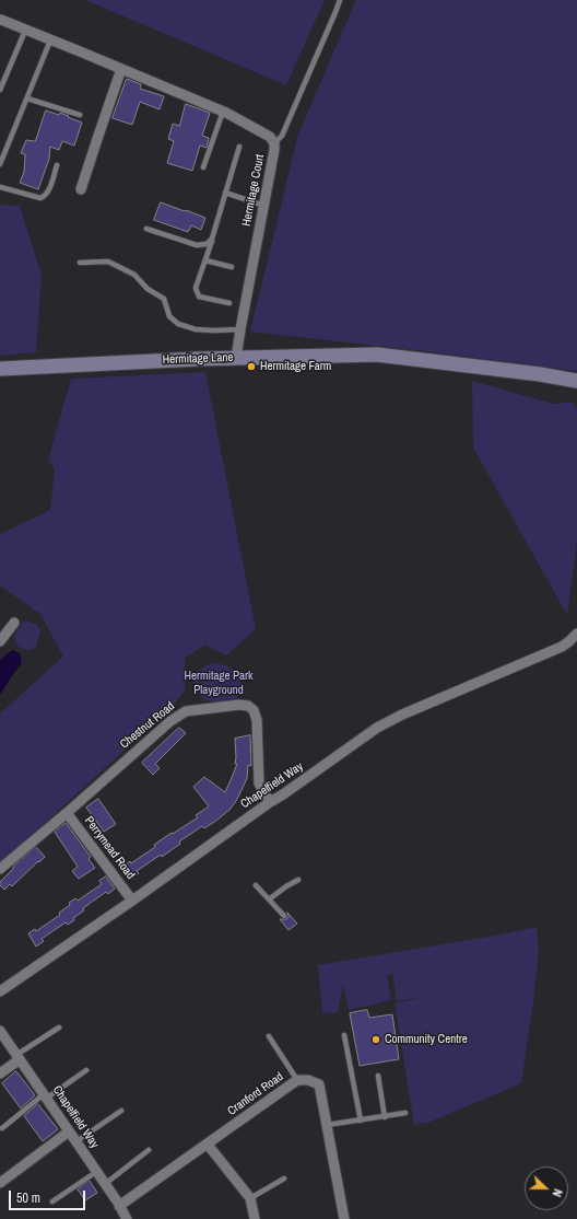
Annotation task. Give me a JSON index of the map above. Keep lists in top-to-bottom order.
{
  "streets": {
    "main road": ["Hermitage Lane"],
    "street": [
      "Hermitage Court",
      "Chestnut Road",
      "Chapelfield Way",
      "Perrymead Road",
      "Cranford Road"
    ]
  },
  "crossings": [
    ["Hermitage Court", "Hermitage Lane"],
    ["Chestnut Road", "Chapelfield Way"],
    ["Chestnut Road", "Perrymead Road"],
    ["Chapelfield Way", "Perrymead Road"],
    ["Chapelfield Way", "Cranford Road"]
  ],
  "parks": ["Hermitage Park Playground"],
  "places": ["Hermitage Farm", "Community Centre"],
  "scale_bar": "50 m",
  "north": "right"
}
